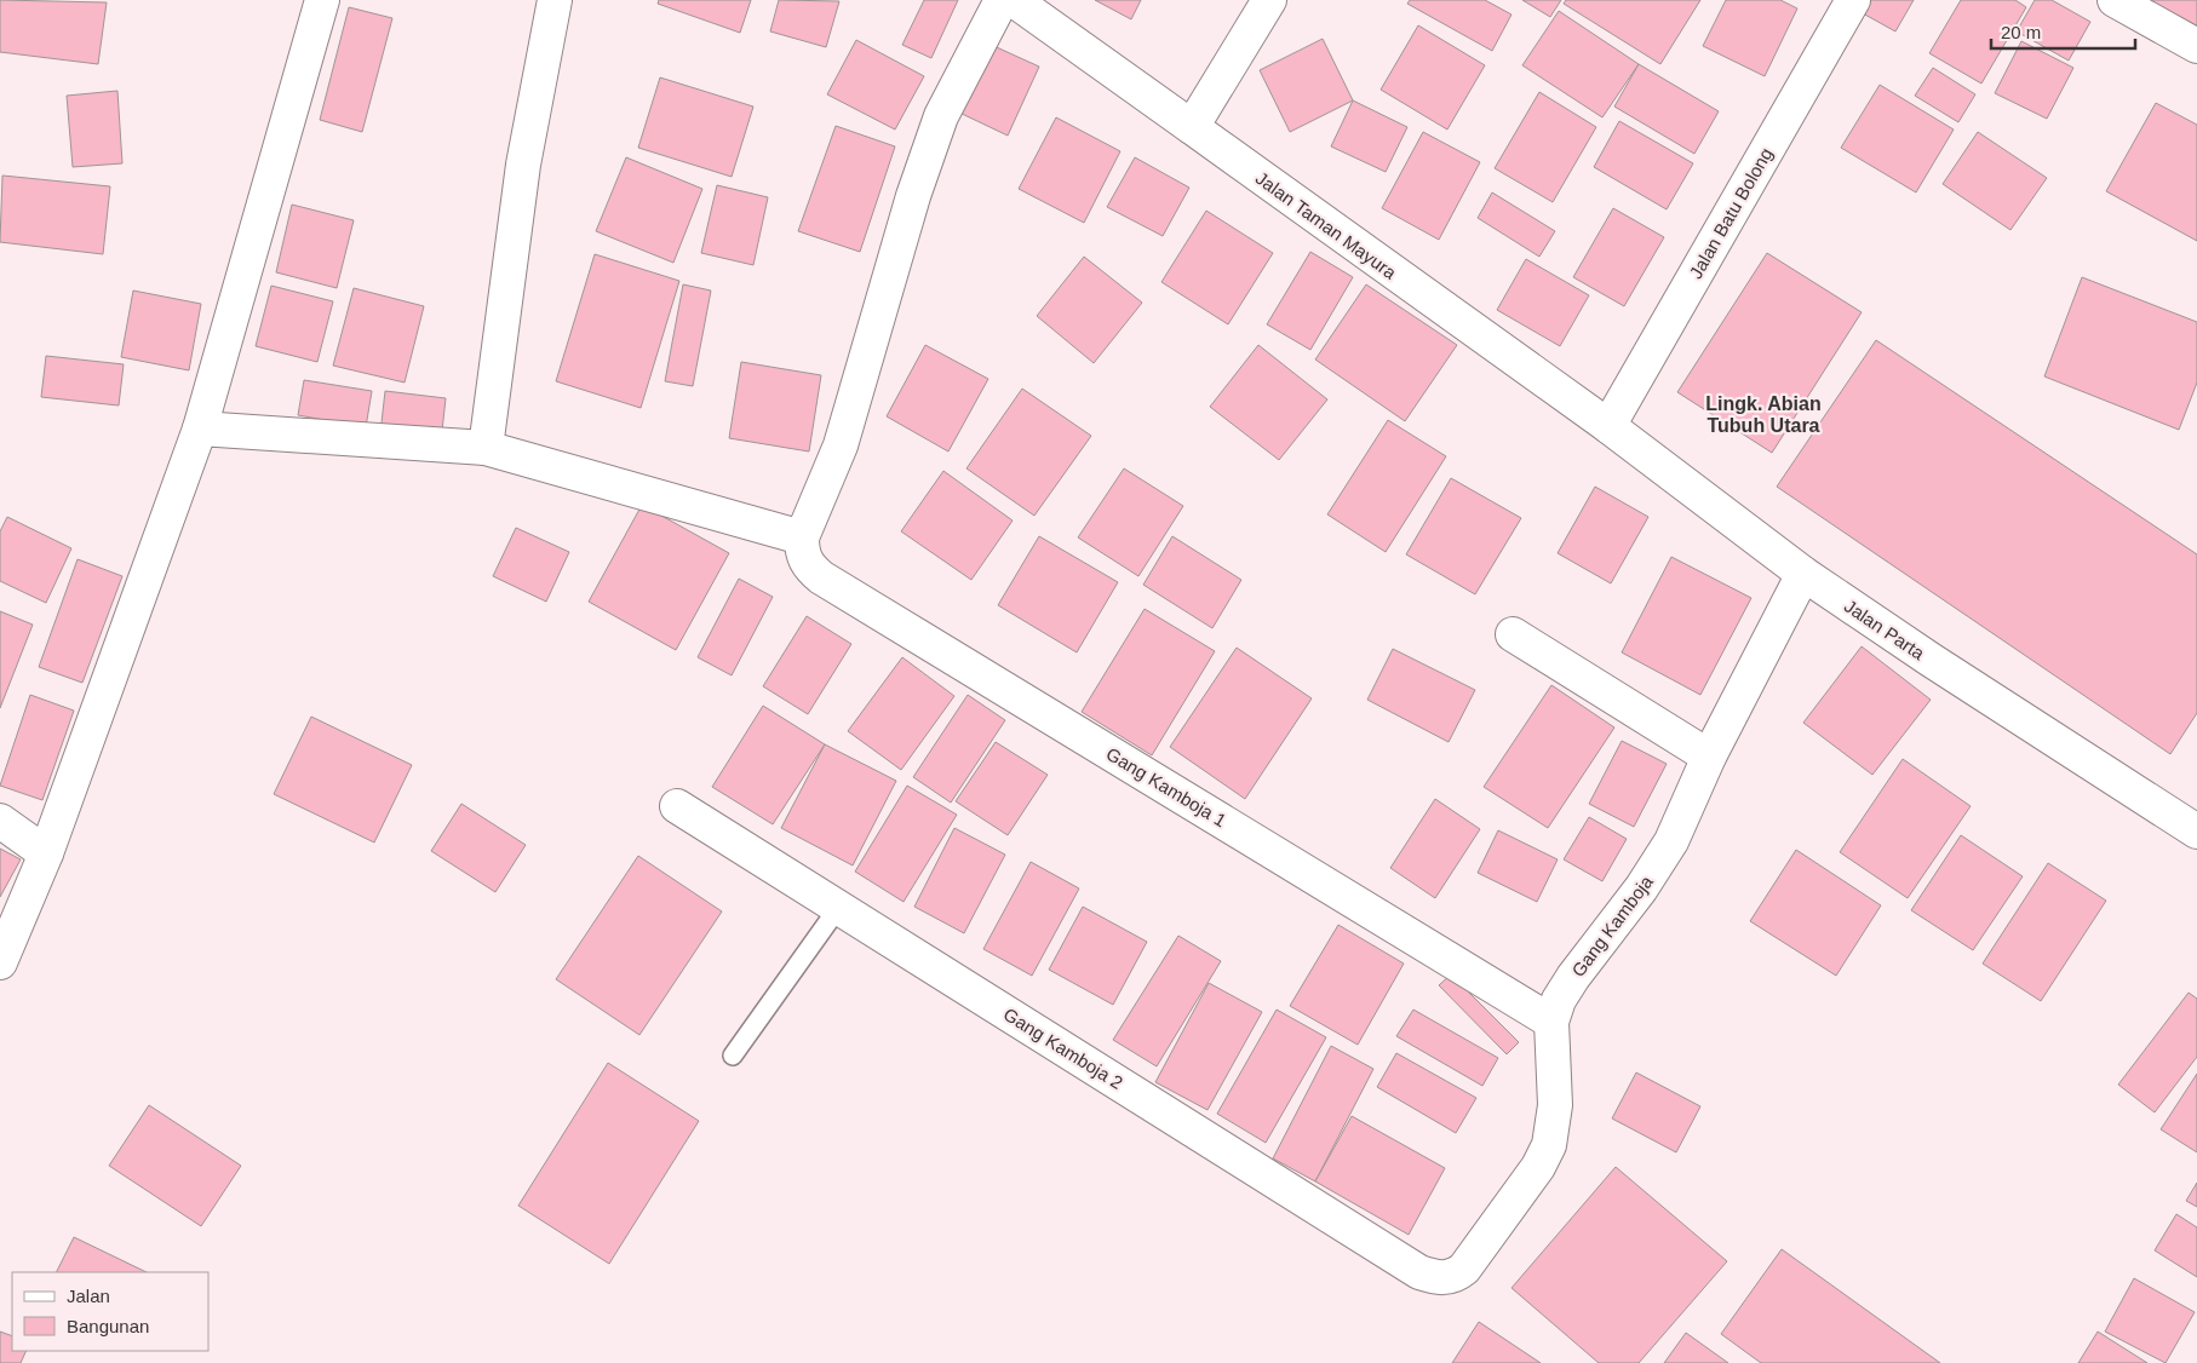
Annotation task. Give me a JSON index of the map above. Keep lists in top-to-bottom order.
{
  "streets": {
    "street": [
      "Jalan Batu Bolong",
      "Jalan Taman Mayura",
      "Jalan Parta",
      "Gang Kamboja 1",
      "Gang Kamboja",
      "Gang Kamboja 2"
    ]
  },
  "crossings": [
    ["Jalan Batu Bolong", "Jalan Taman Mayura"],
    ["Jalan Batu Bolong", "Jalan Parta"],
    ["Jalan Taman Mayura", "Jalan Parta"],
    ["Jalan Parta", "Gang Kamboja"],
    ["Gang Kamboja 1", "Gang Kamboja"],
    ["Gang Kamboja", "Gang Kamboja 2"]
  ],
  "districts": ["Lingk. Abian Tubuh Utara"],
  "legend": ["Jalan", "Bangunan"],
  "scale_bar": "20 m"
}
